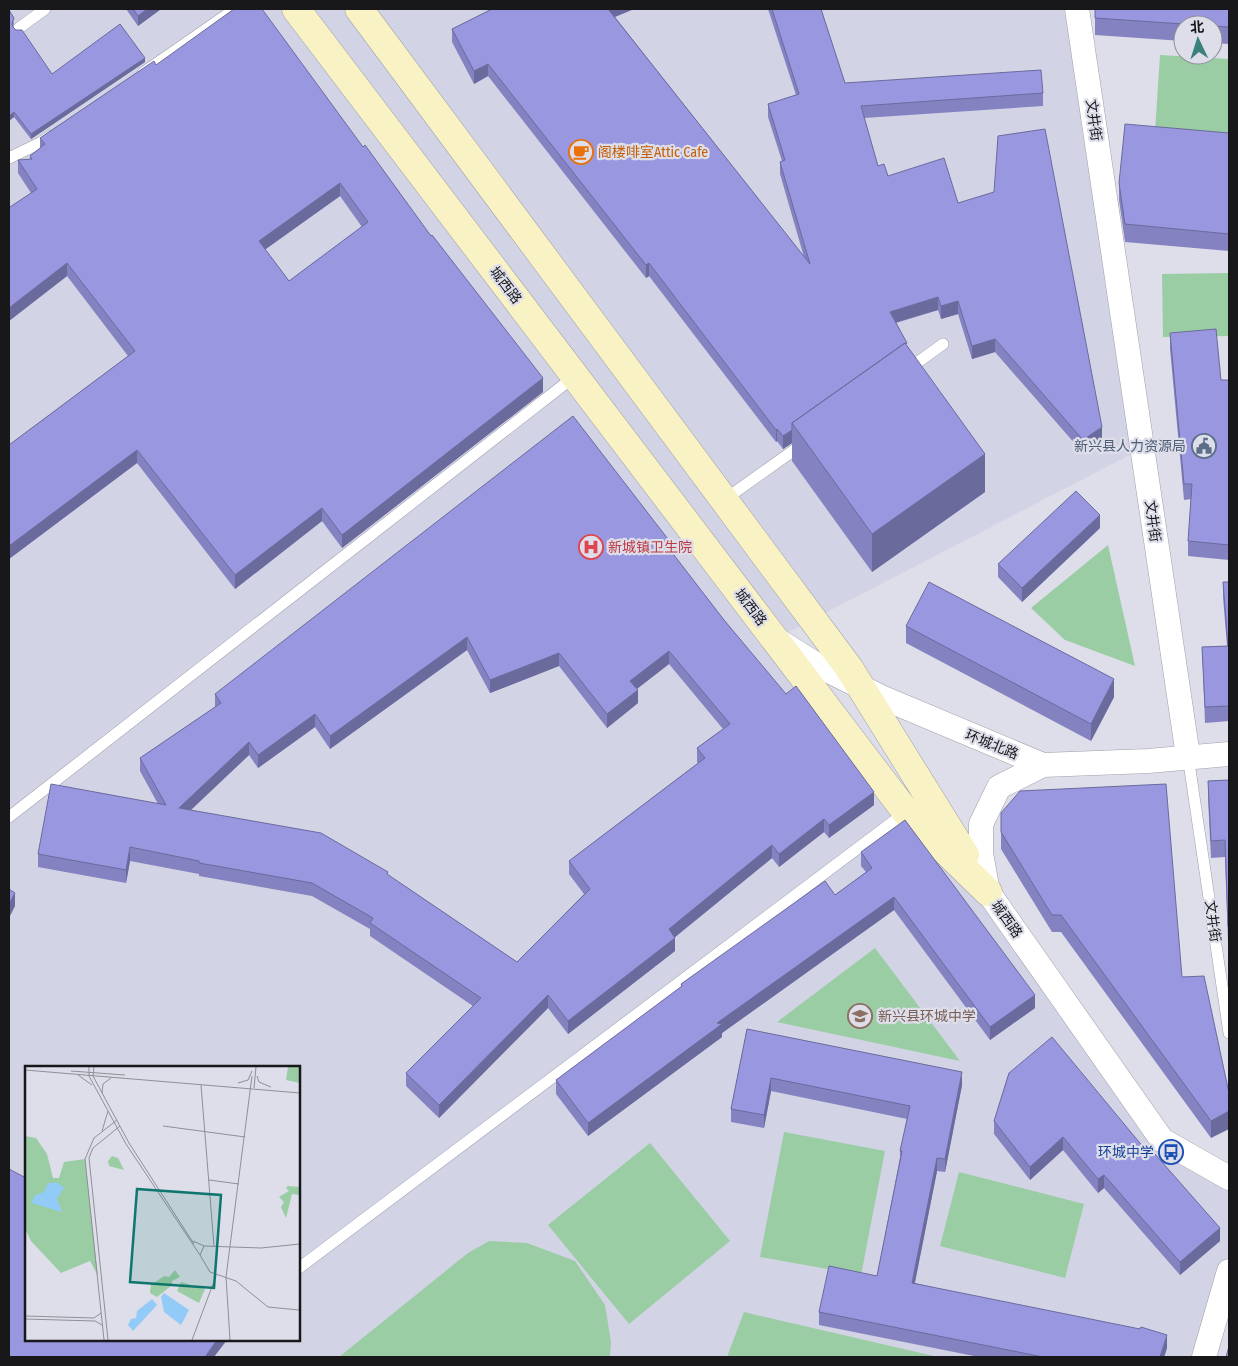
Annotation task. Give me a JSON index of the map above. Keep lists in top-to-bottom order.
{
  "streets": {
    "main road": ["城西路"],
    "street": ["文井街", "环城北路"]
  },
  "crossings": [
    ["文井街", "环城北路"],
    ["城西路", "环城北路"]
  ],
  "places": {
    "cafe": ["阁楼啡室Attic Cafe"],
    "public building": ["新兴县人力资源局"],
    "hospital": ["新城镇卫生院"],
    "school or university": ["新兴县环城中学"],
    "bus stop": ["环城中学"]
  },
  "north": "top"
}
